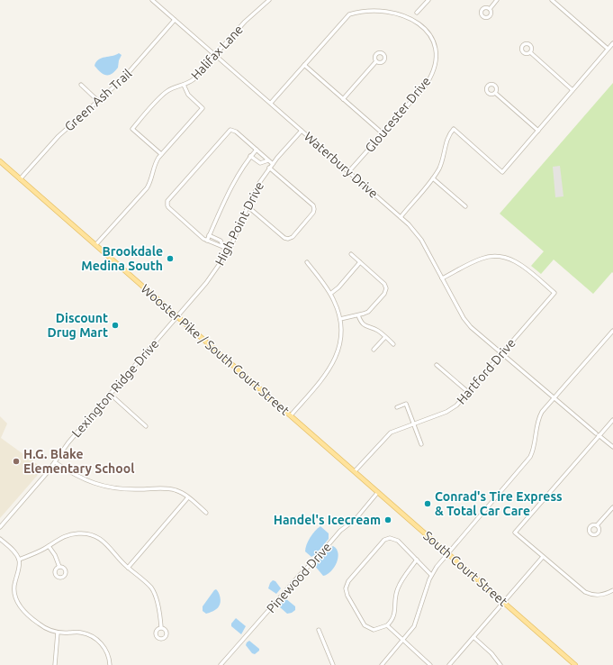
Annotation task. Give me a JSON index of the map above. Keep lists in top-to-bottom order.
{
  "streets": {
    "main road": ["Wooster Pike / South Court Street", "South Court Street"],
    "street": [
      "Halifax Lane",
      "Green Ash Trail",
      "Gloucester Drive",
      "Waterbury Drive",
      "High Point Drive",
      "Hartford Drive",
      "Lexington Ridge Drive",
      "Pinewood Drive"
    ]
  },
  "crossings": [
    ["Halifax Lane", "Waterbury Drive"],
    ["Green Ash Trail", "Waterbury Drive"],
    ["Green Ash Trail", "Wooster Pike / South Court Street"],
    ["Gloucester Drive", "Waterbury Drive"],
    ["Waterbury Drive", "High Point Drive"],
    ["Waterbury Drive", "Hartford Drive"],
    ["High Point Drive", "Wooster Pike / South Court Street"],
    ["High Point Drive", "Lexington Ridge Drive"],
    ["Wooster Pike / South Court Street", "Hartford Drive"],
    ["Wooster Pike / South Court Street", "Lexington Ridge Drive"],
    ["Wooster Pike / South Court Street", "South Court Street"],
    ["Hartford Drive", "South Court Street"],
    ["South Court Street", "Pinewood Drive"]
  ],
  "places": [
    "Brookdale Medina South",
    "Discount Drug Mart",
    "H.G. Blake Elementary School",
    "Conrad's Tire Express & Total Car Care",
    "Handel's Icecream"
  ]
}
